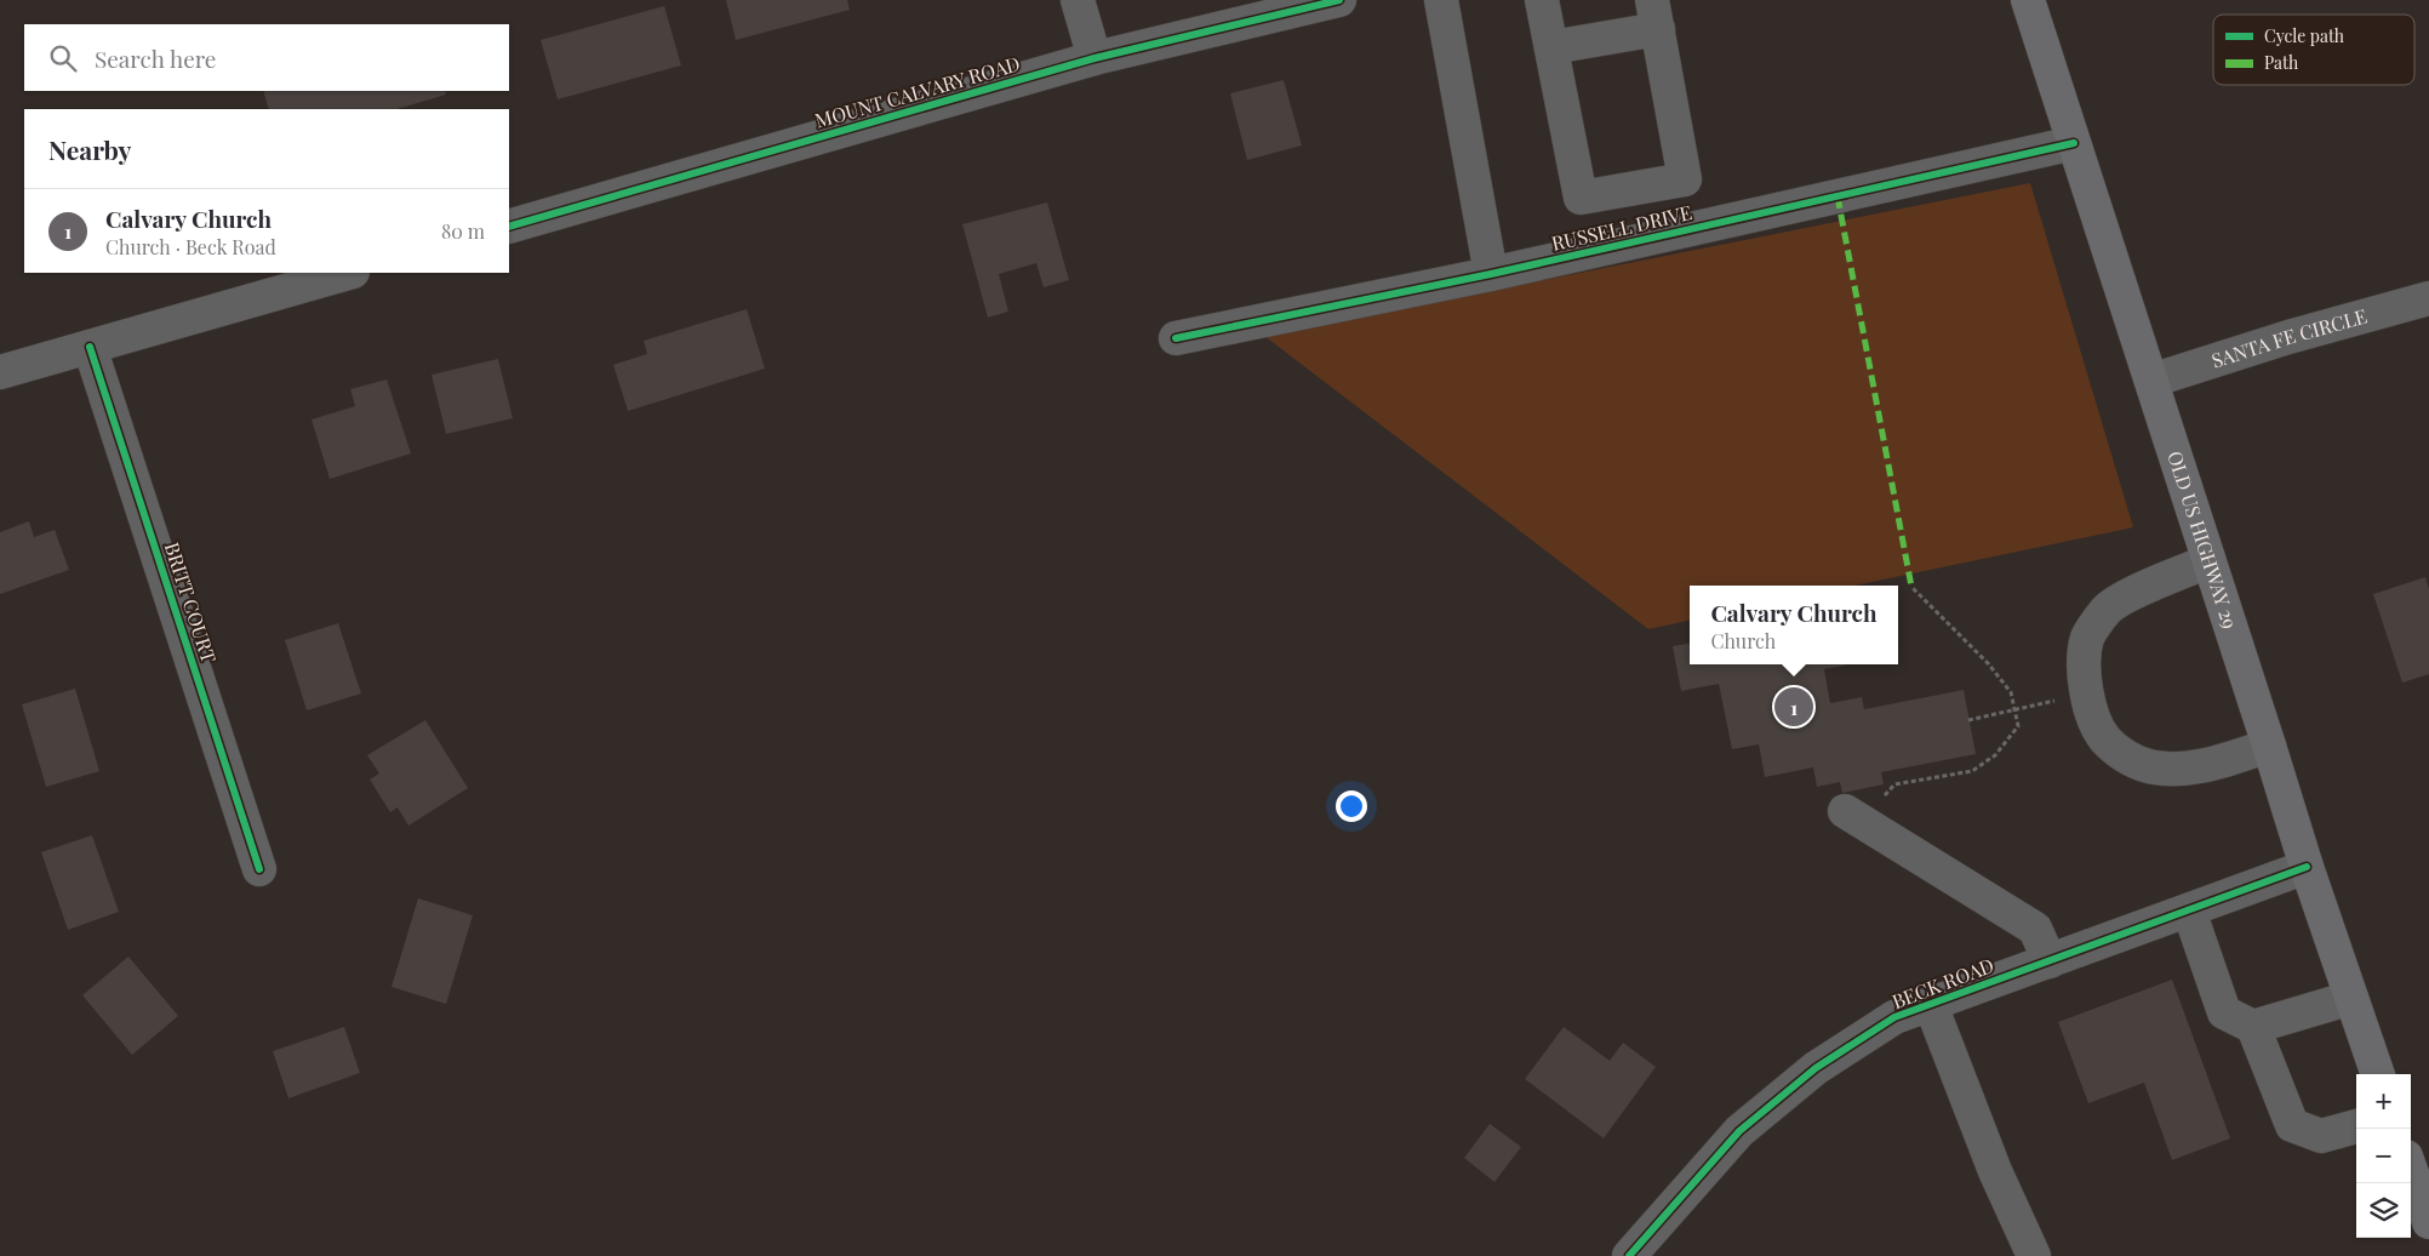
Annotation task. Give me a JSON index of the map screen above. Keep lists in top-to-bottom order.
{
  "streets": {
    "main road": ["OLD US HIGHWAY 29"],
    "street": [
      "MOUNT CALVARY ROAD",
      "RUSSELL DRIVE",
      "SANTA FE CIRCLE",
      "BRITT COURT",
      "BECK ROAD"
    ]
  },
  "crossings": [
    ["RUSSELL DRIVE", "OLD US HIGHWAY 29"],
    ["SANTA FE CIRCLE", "OLD US HIGHWAY 29"],
    ["OLD US HIGHWAY 29", "BECK ROAD"]
  ],
  "legend": ["Cycle path", "Path"],
  "page": {
    "search": "Search here",
    "heading": "Nearby",
    "list": [
      {
        "mark": "1",
        "name": "Calvary Church",
        "note": "Church · Beck Road",
        "value": "80 m"
      }
    ],
    "popup": ["Calvary Church", "Church"],
    "pins": "1",
    "map_buttons": ["+", "−"]
  }
}
